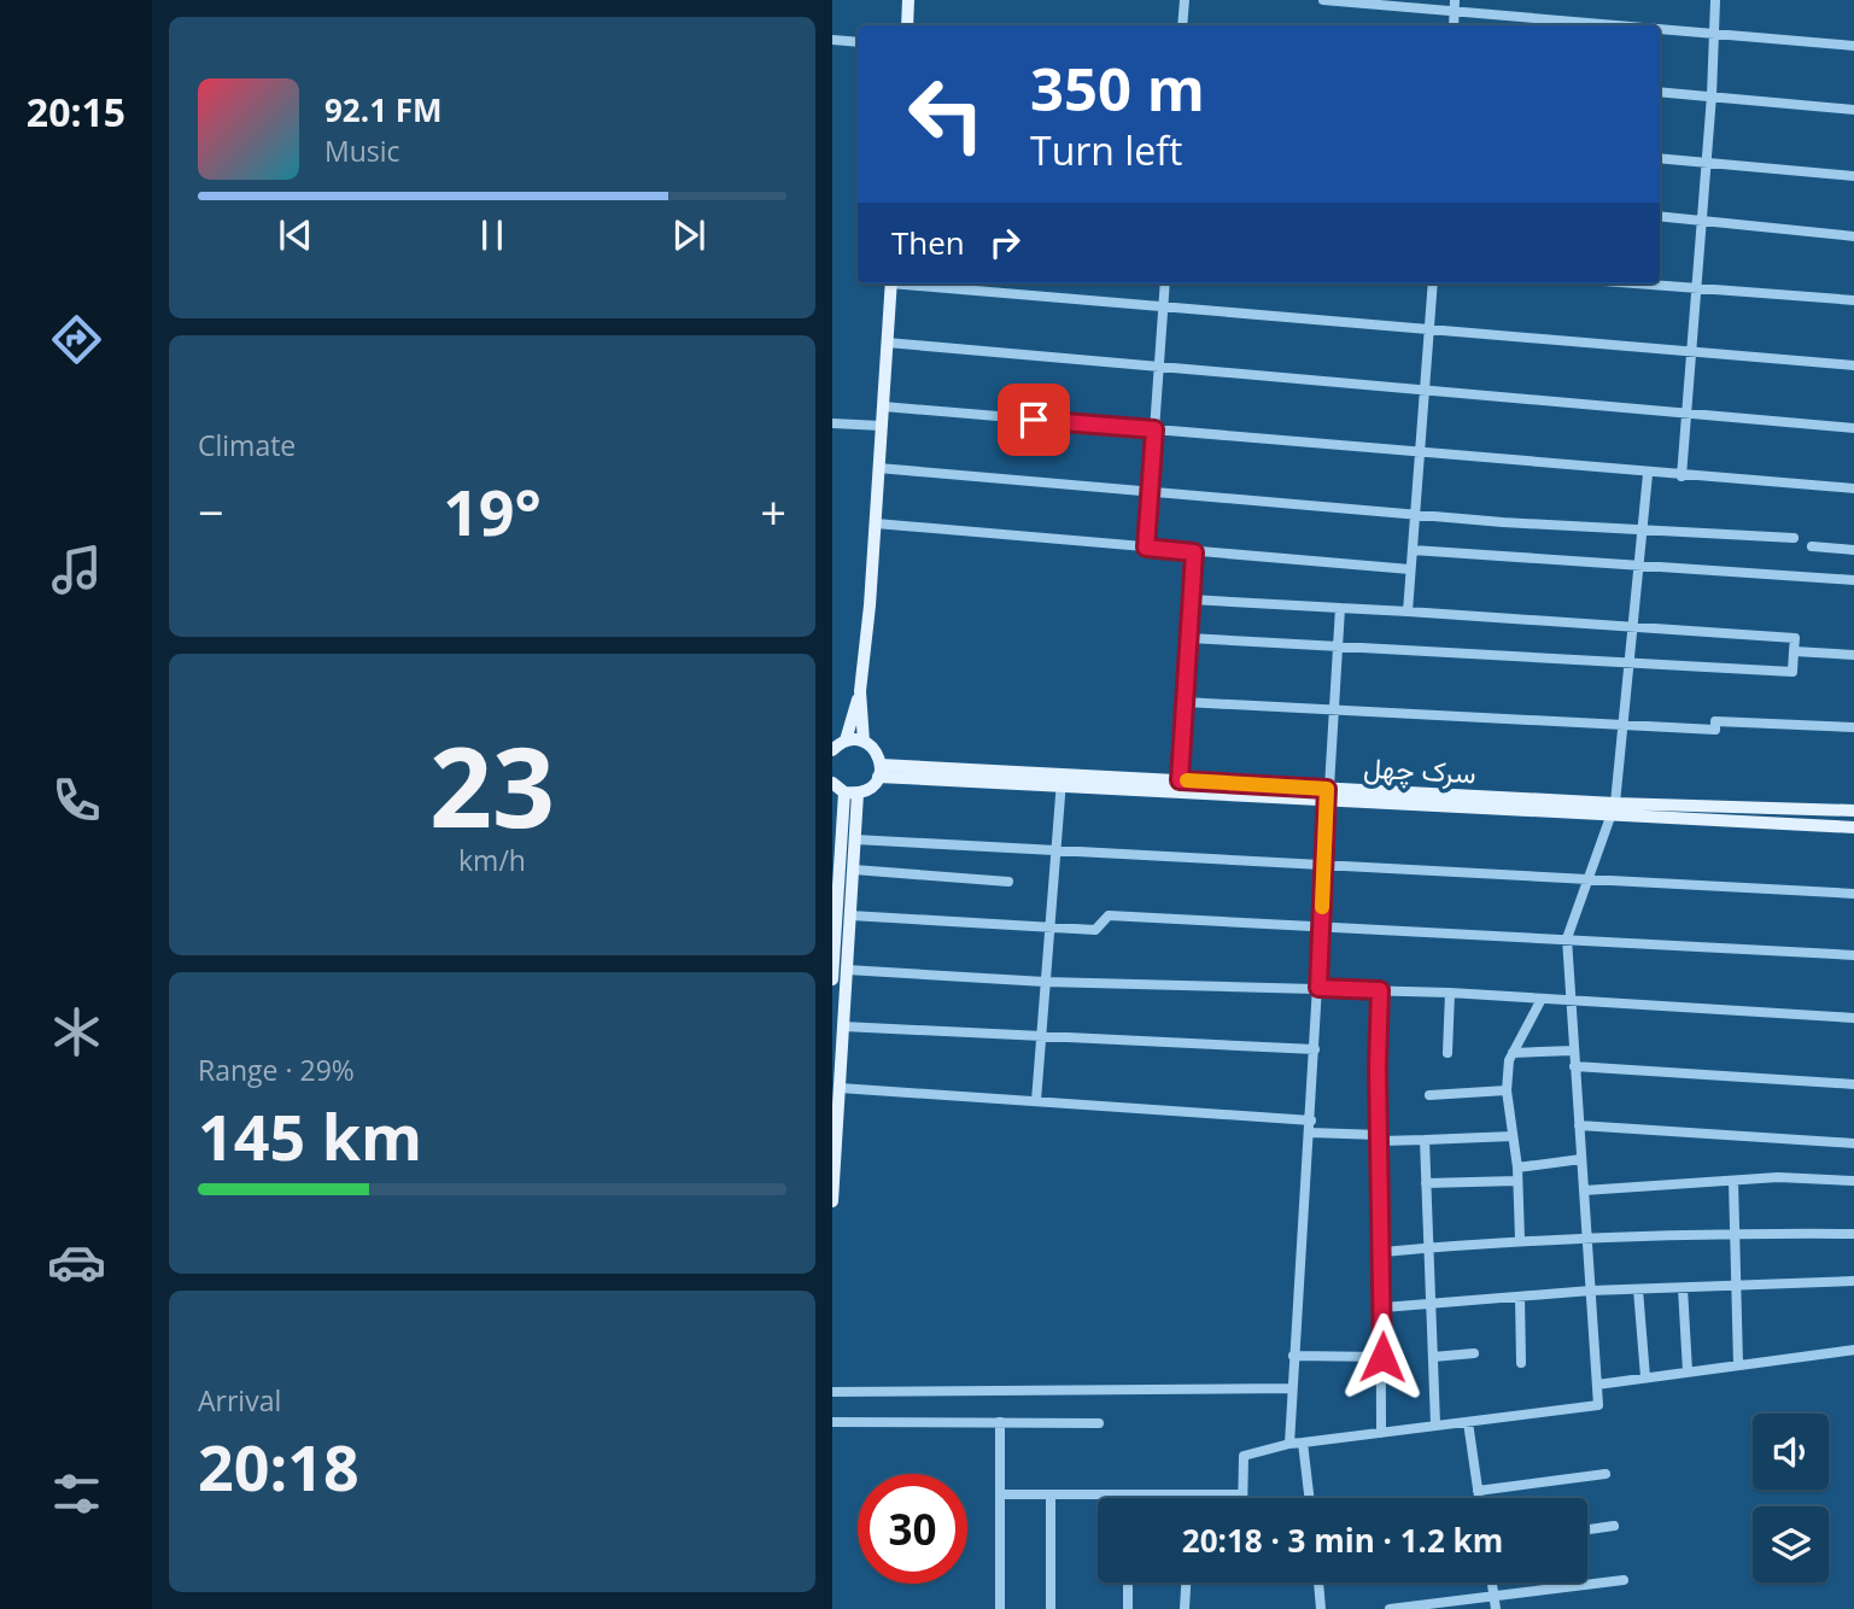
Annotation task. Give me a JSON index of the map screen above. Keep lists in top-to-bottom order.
{
  "streets": {
    "main road": ["سرک چهل"]
  },
  "page": {
    "tabs": "20:15",
    "turn": ["350 m", "Turn left"],
    "song": ["92.1 FM", "Music"],
    "then": "Then",
    "tile": [
      "Climate",
      ["23", "km/h"],
      ["Range · 29%", "145 km"],
      ["Arrival", "20:18"]
    ],
    "heat": ["−", "19°", "+"],
    "limit": "30",
    "trip": "20:18 · 3 min · 1.2 km"
  }
}
